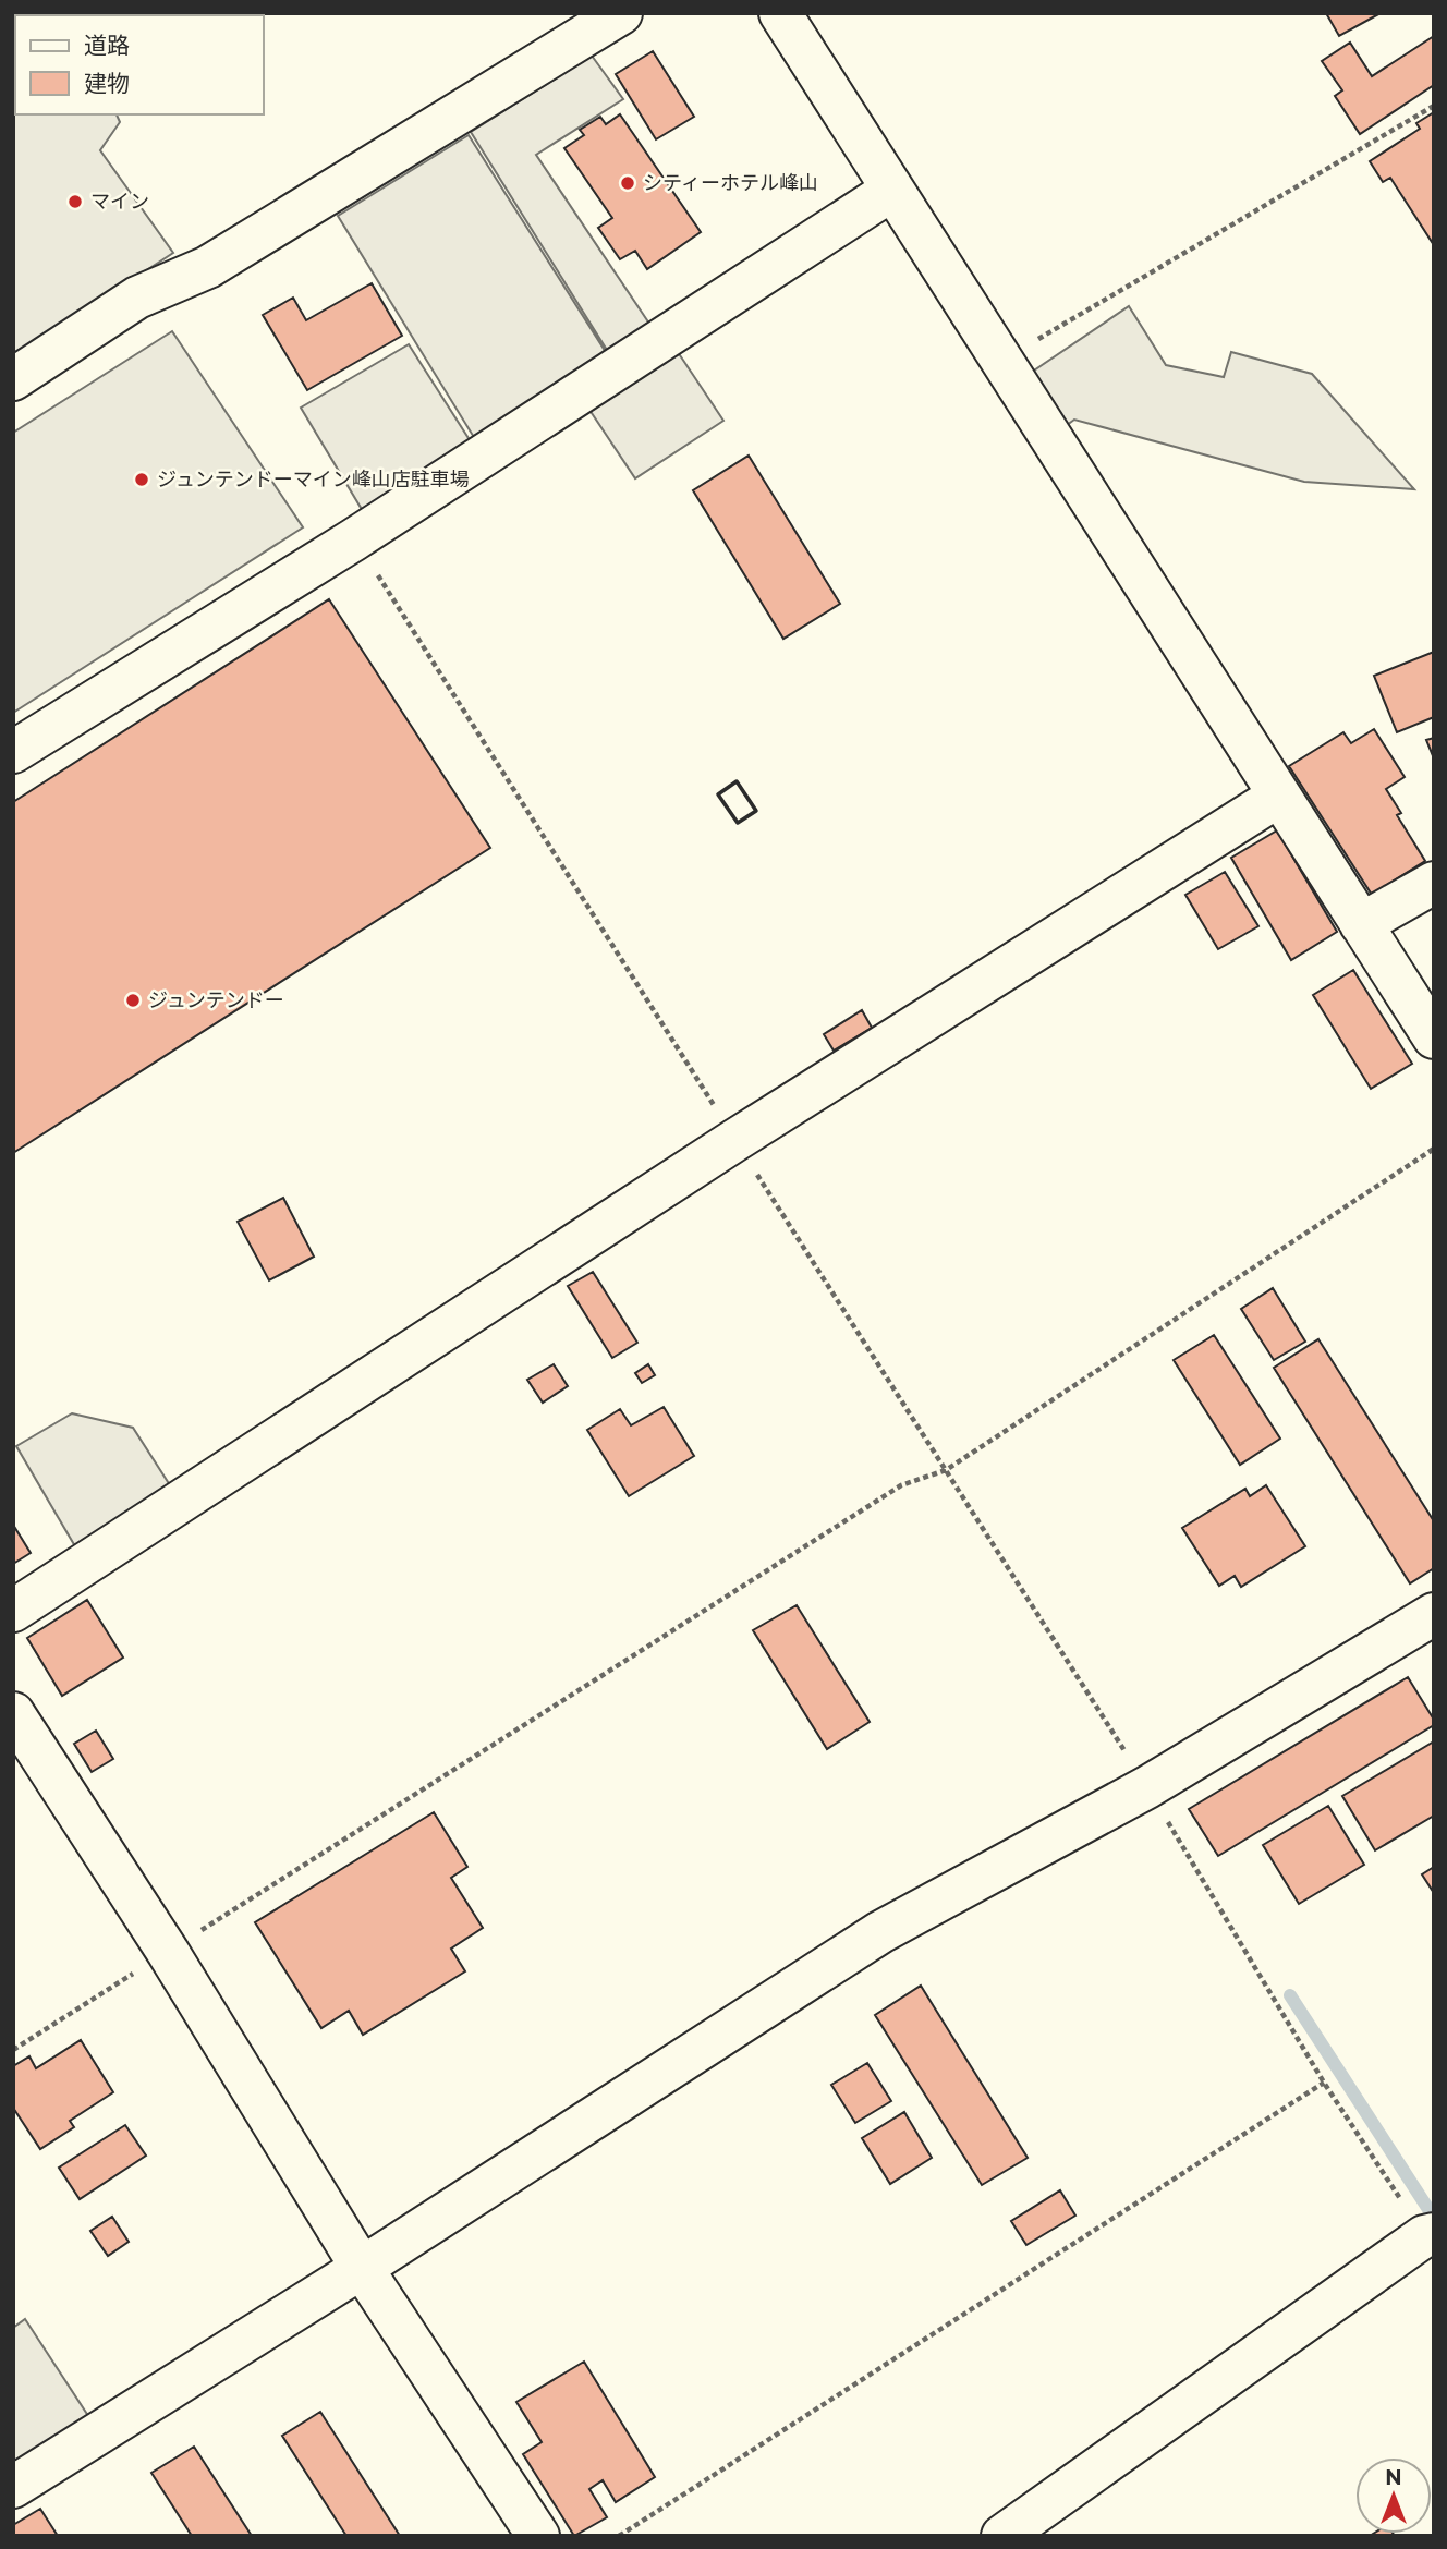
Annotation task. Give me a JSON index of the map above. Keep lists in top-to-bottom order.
{
  "places": [
    "シティーホテル峰山",
    "マイン",
    "ジュンテンドーマイン峰山店駐車場",
    "ジュンテンドー"
  ],
  "legend": ["道路", "建物"],
  "north": "top"
}
